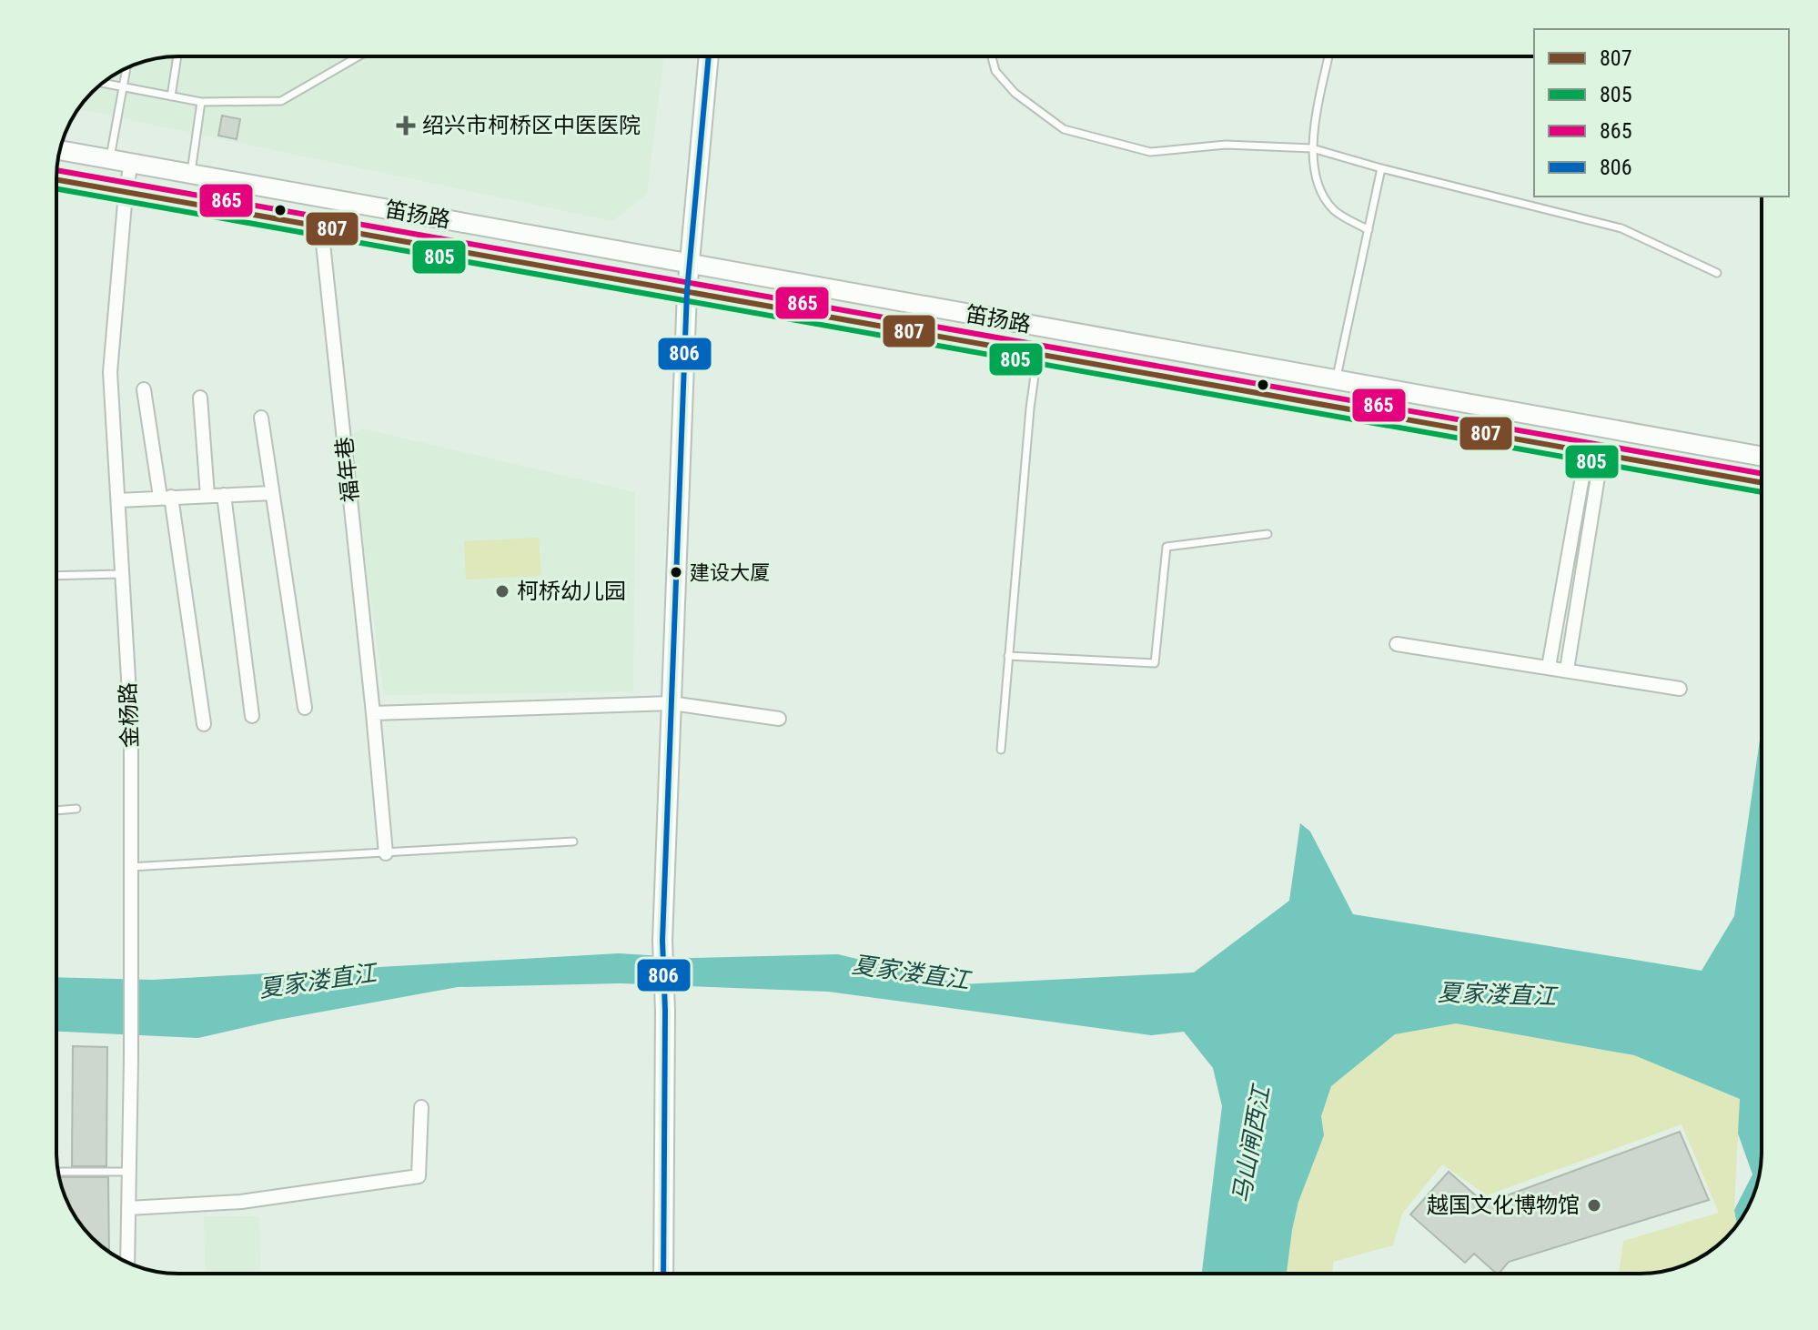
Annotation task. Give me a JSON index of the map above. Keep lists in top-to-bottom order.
{
  "streets": {
    "street": ["笛扬路", "福年巷", "金杨路"]
  },
  "crossings": [
    ["笛扬路", "福年巷"],
    ["笛扬路", "金杨路"]
  ],
  "water": ["夏家溇直江", "马山闸西江"],
  "places": {
    "health": ["绍兴市柯桥区中医医院"],
    "other": ["建设大厦", "柯桥幼儿园", "越国文化博物馆"]
  },
  "lines": [
    "transit line 806",
    "transit line 865",
    "transit line 807",
    "transit line 805"
  ],
  "legend": [
    "807",
    "805",
    "865",
    "806"
  ]
}
